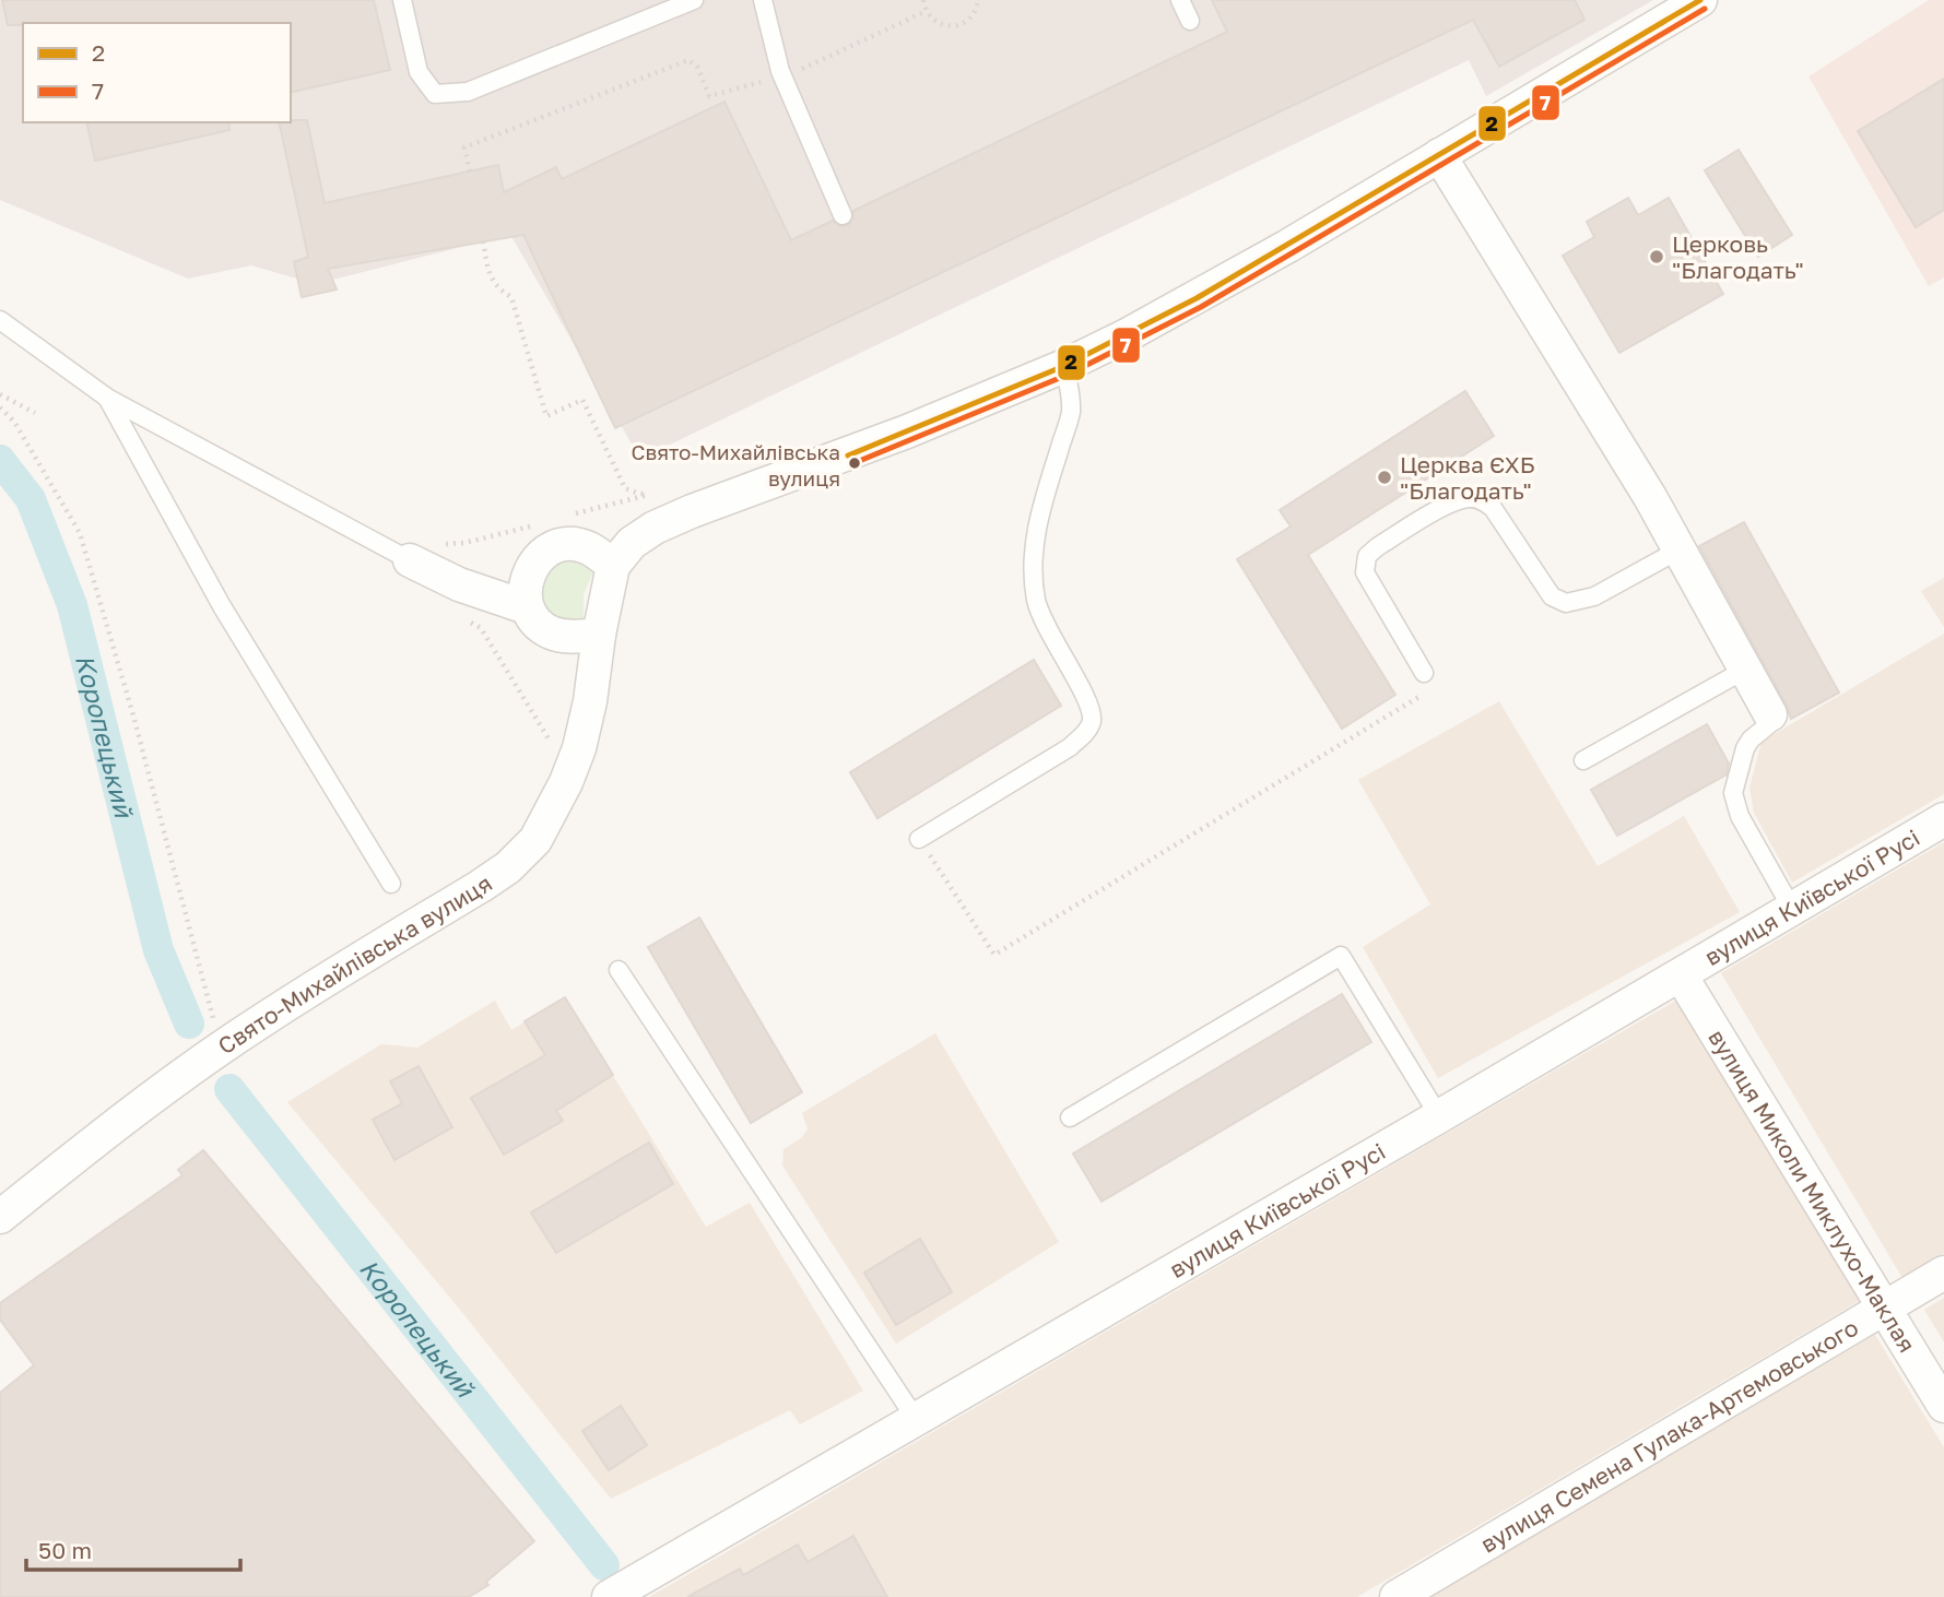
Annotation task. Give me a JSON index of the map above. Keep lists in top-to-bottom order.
{
  "streets": {
    "street": [
      "вулиця Київської Русі",
      "Свято-Михайлівська вулиця",
      "вулиця Миколи Миклухо-Маклая",
      "вулиця Семена Гулака-Артемовського"
    ]
  },
  "crossings": [
    ["вулиця Київської Русі", "вулиця Миколи Миклухо-Маклая"],
    ["вулиця Миколи Миклухо-Маклая", "вулиця Семена Гулака-Артемовського"]
  ],
  "water": ["Коропецький"],
  "places": ["Церковь \"Благодать\"", "Свято-Михайлівська вулиця", "Церква ЄХБ \"Благодать\""],
  "lines": ["transit line 2", "transit line 7"],
  "legend": ["2", "7"],
  "scale_bar": "50 m"
}
